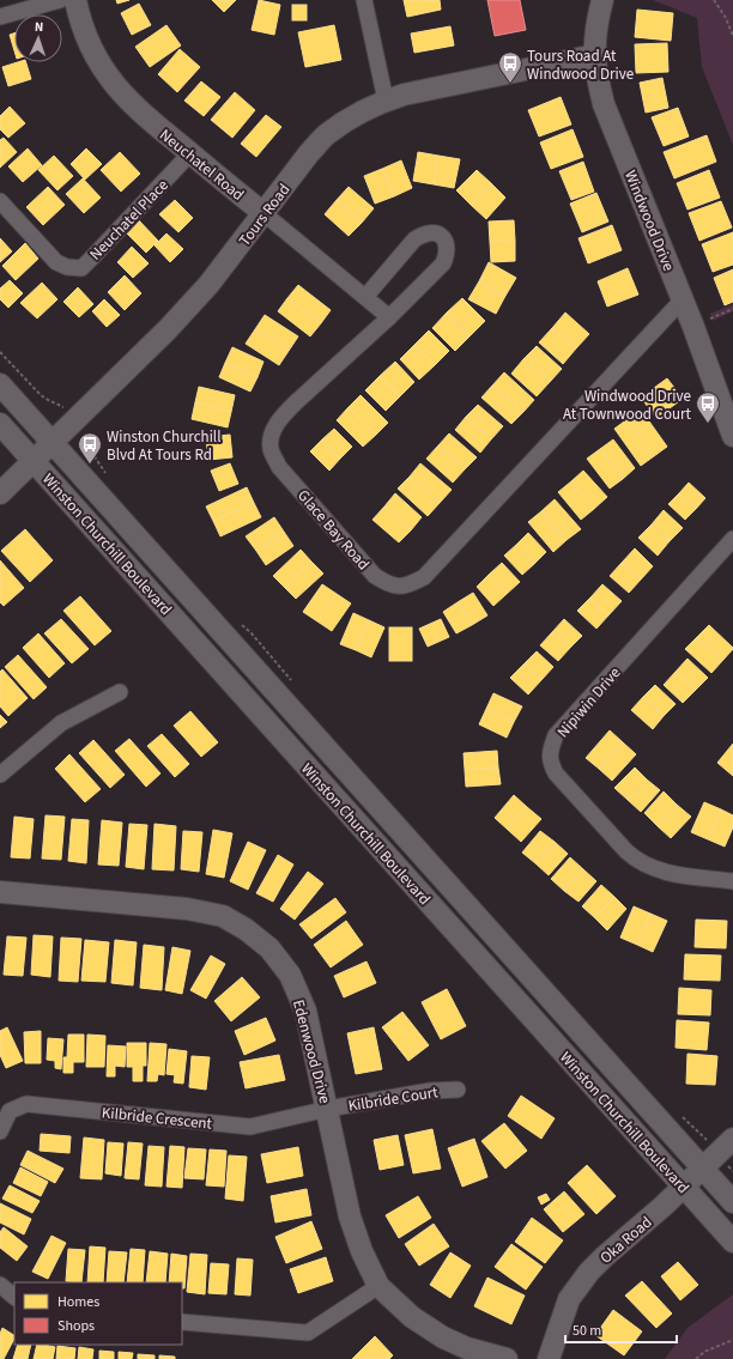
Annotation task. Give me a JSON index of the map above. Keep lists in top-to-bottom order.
{
  "streets": {
    "street": [
      "Neuchatel Road",
      "Tours Road",
      "Neuchatel Place",
      "Windwood Drive",
      "Glace Bay Road",
      "Winston Churchill Boulevard",
      "Nipiwin Drive",
      "Edenwood Drive",
      "Kilbride Court",
      "Kilbride Crescent",
      "Oka Road"
    ]
  },
  "crossings": [
    ["Neuchatel Road", "Tours Road"],
    ["Neuchatel Road", "Neuchatel Place"],
    ["Neuchatel Road", "Glace Bay Road"],
    ["Tours Road", "Windwood Drive"],
    ["Tours Road", "Winston Churchill Boulevard"],
    ["Windwood Drive", "Glace Bay Road"],
    ["Winston Churchill Boulevard", "Oka Road"],
    ["Edenwood Drive", "Kilbride Court"],
    ["Edenwood Drive", "Kilbride Crescent"],
    ["Kilbride Court", "Kilbride Crescent"]
  ],
  "places": {
    "bus stop": ["Tours Road At Windwood Drive", "Windwood Drive At Townwood Court", "Winston Churchill Blvd At Tours Rd"]
  },
  "legend": ["Homes", "Shops"],
  "scale_bar": "50 m",
  "north": "top"
}
